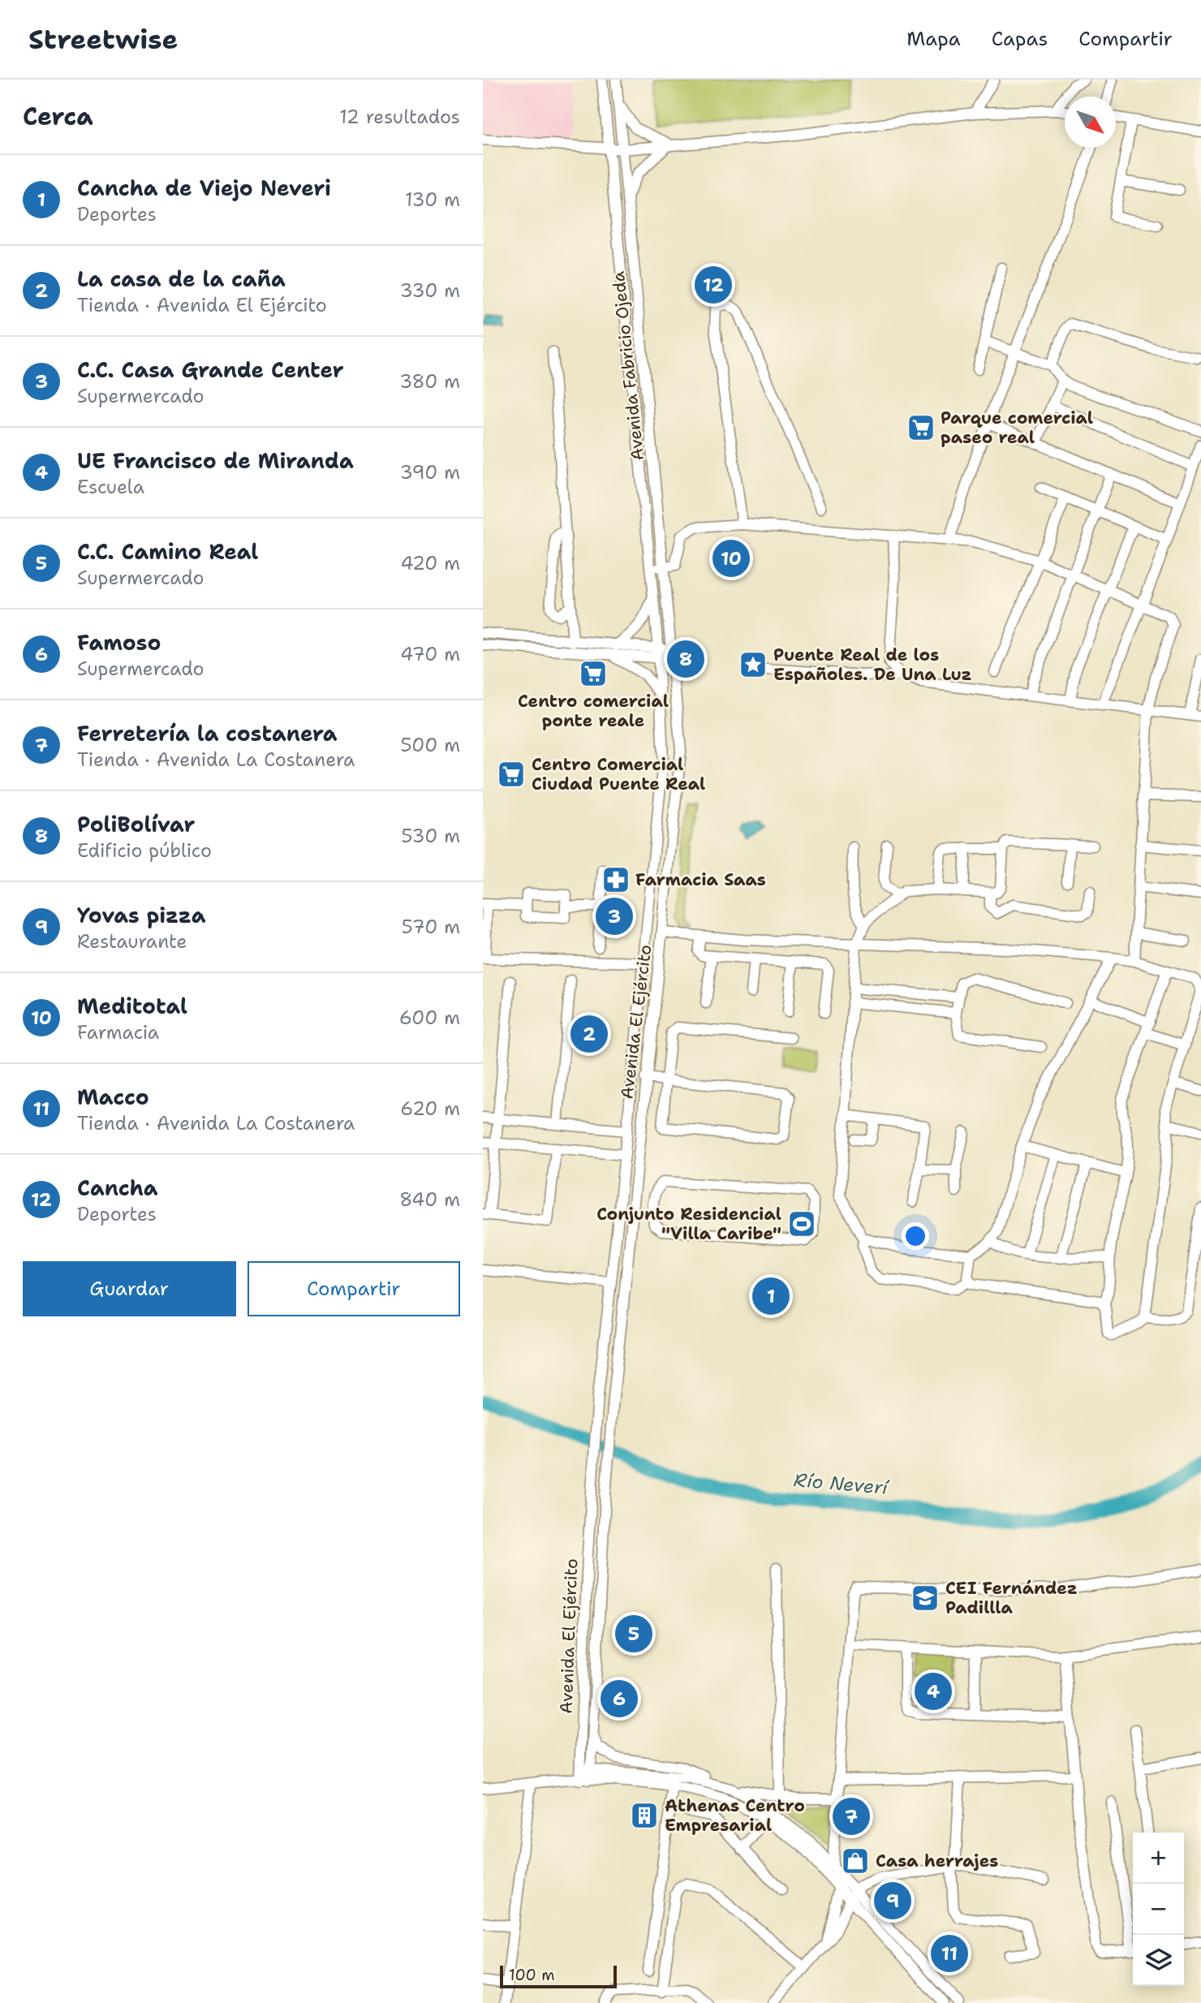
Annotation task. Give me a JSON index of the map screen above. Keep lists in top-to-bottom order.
{
  "streets": {
    "street": ["Avenida Fabricio Ojeda", "Avenida El Ejército"]
  },
  "crossings": [
    ["Avenida Fabricio Ojeda", "Avenida El Ejército"]
  ],
  "water": ["Río Neverí"],
  "places": {
    "supermarket": ["Parque comercial paseo real", "Centro comercial ponte reale", "Centro Comercial Ciudad Puente Real"],
    "place": ["Puente Real de los Españoles. De Una Luz"],
    "pharmacy": ["Farmacia Saas"],
    "sports": ["Conjunto Residencial \"Villa Caribe\""],
    "school or university": ["CEI Fernández Padillla"],
    "building": ["Athenas Centro Empresarial"],
    "shop": ["Casa herrajes"]
  },
  "scale_bar": "100 m",
  "north": "bottom right",
  "page": {
    "header": "Streetwise",
    "nav": ["Mapa", "Capas", "Compartir"],
    "heading": ["Cerca", "12 resultados"],
    "list": [
      {
        "mark": "1",
        "name": "Cancha de Viejo Neveri",
        "note": "Deportes",
        "value": "130 m"
      },
      {
        "mark": "2",
        "name": "La casa de la caña",
        "note": "Tienda · Avenida El Ejército",
        "value": "330 m"
      },
      {
        "mark": "3",
        "name": "C.C. Casa Grande Center",
        "note": "Supermercado",
        "value": "380 m"
      },
      {
        "mark": "4",
        "name": "UE Francisco de Miranda",
        "note": "Escuela",
        "value": "390 m"
      },
      {
        "mark": "5",
        "name": "C.C. Camino Real",
        "note": "Supermercado",
        "value": "420 m"
      },
      {
        "mark": "6",
        "name": "Famoso",
        "note": "Supermercado",
        "value": "470 m"
      },
      {
        "mark": "7",
        "name": "Ferretería la costanera",
        "note": "Tienda · Avenida La Costanera",
        "value": "500 m"
      },
      {
        "mark": "8",
        "name": "PoliBolívar",
        "note": "Edificio público",
        "value": "530 m"
      },
      {
        "mark": "9",
        "name": "Yovas pizza",
        "note": "Restaurante",
        "value": "570 m"
      },
      {
        "mark": "10",
        "name": "Meditotal",
        "note": "Farmacia",
        "value": "600 m"
      },
      {
        "mark": "11",
        "name": "Macco",
        "note": "Tienda · Avenida La Costanera",
        "value": "620 m"
      },
      {
        "mark": "12",
        "name": "Cancha",
        "note": "Deportes",
        "value": "840 m"
      }
    ],
    "pins": [
      "12",
      "10",
      "8",
      "3",
      "2",
      "1",
      "5",
      "4",
      "6",
      "7",
      "9",
      "11"
    ],
    "buttons": ["Guardar", "Compartir"],
    "map_buttons": ["+", "−"],
    "scale": "100 m"
  }
}
